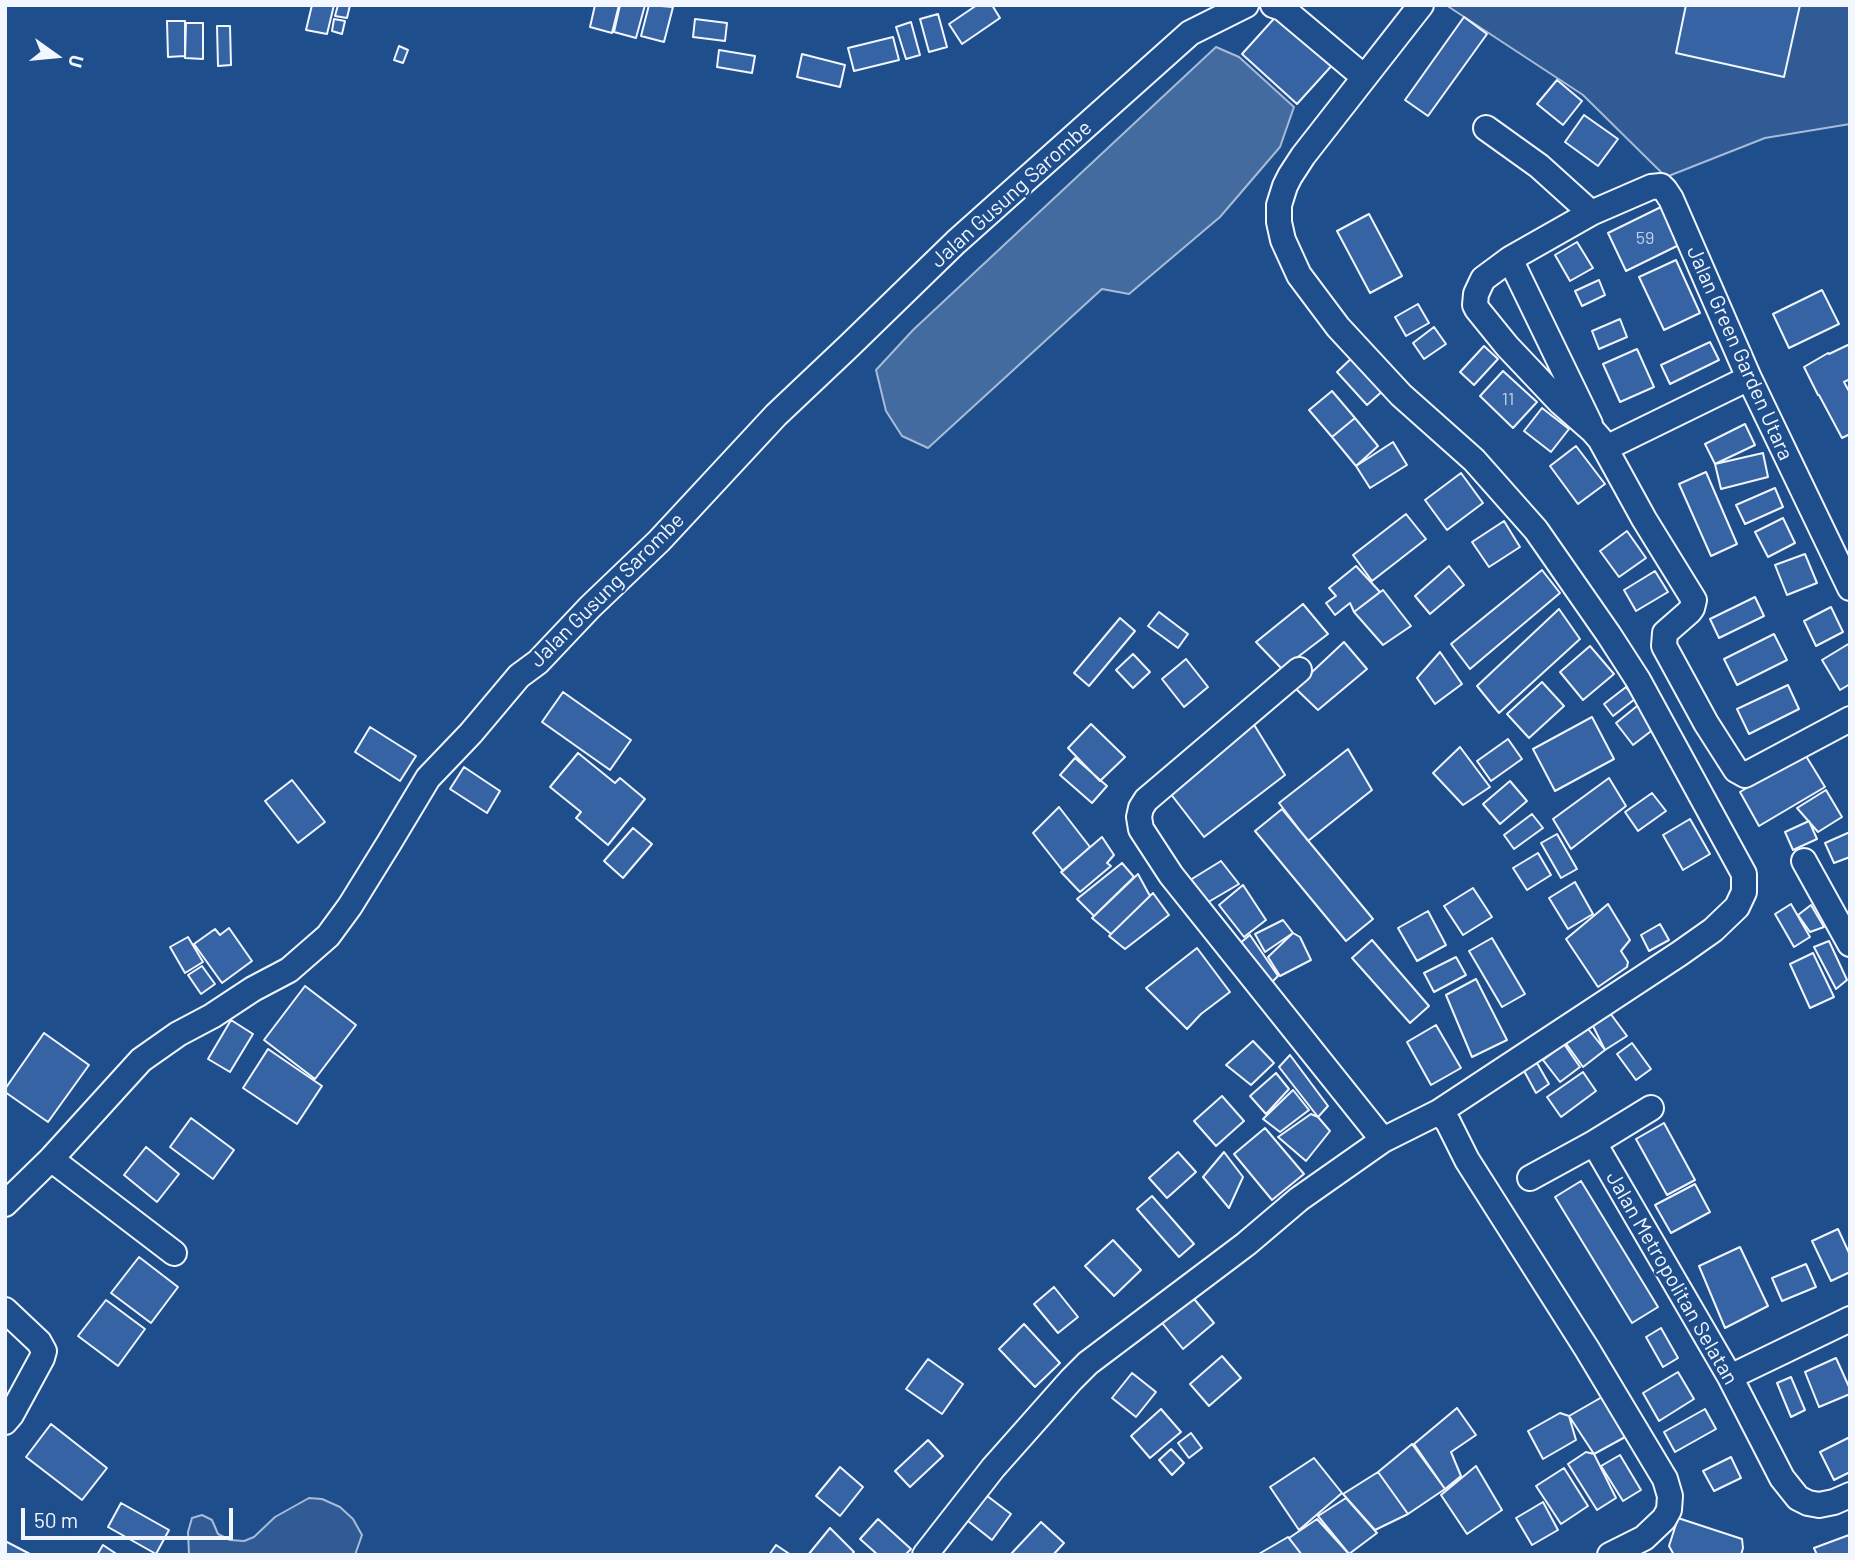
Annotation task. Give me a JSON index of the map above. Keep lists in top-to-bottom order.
{
  "streets": {
    "street": ["Jalan Gusung Sarombe", "Jalan Green Garden Utara", "Jalan Metropolitan Selatan"]
  },
  "house_numbers": ["59", "11"],
  "scale_bar": "50 m",
  "north": "right"
}
